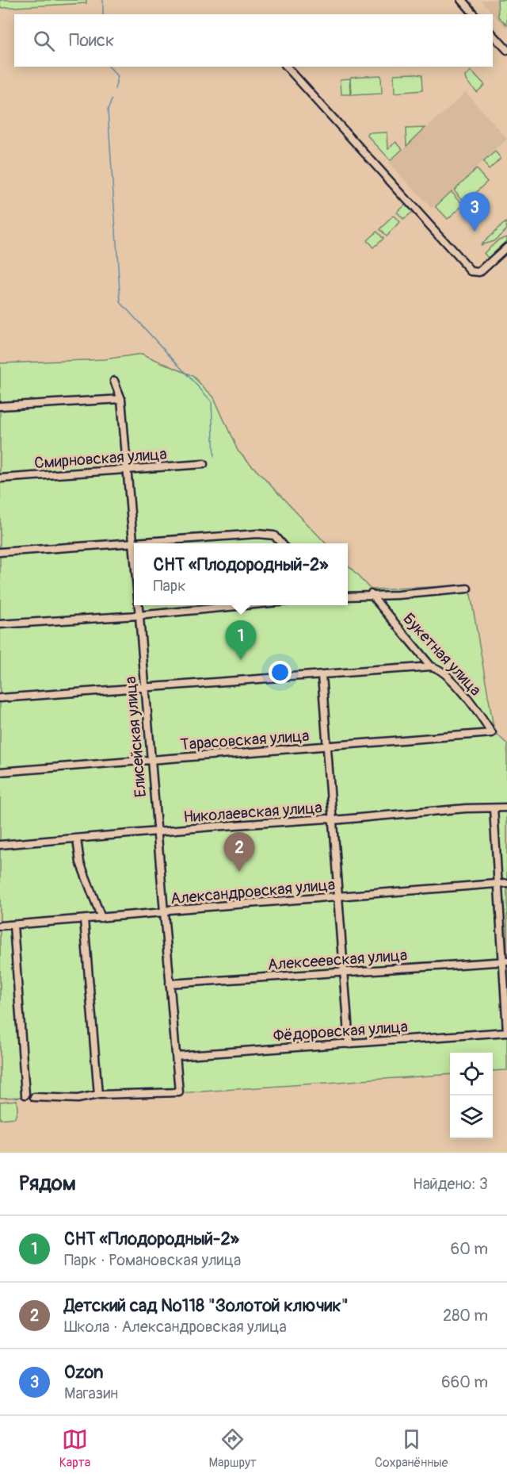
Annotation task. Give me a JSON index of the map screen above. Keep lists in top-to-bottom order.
{
  "streets": {
    "street": [
      "Смирновская улица",
      "Букетная улица",
      "Елисейская улица",
      "Тарасовская улица",
      "Николаевская улица",
      "Александровская улица",
      "Алексеевская улица",
      "Фёдоровская улица"
    ]
  },
  "crossings": [
    ["Смирновская улица", "Елисейская улица"],
    ["Букетная улица", "Тарасовская улица"],
    ["Елисейская улица", "Тарасовская улица"],
    ["Елисейская улица", "Николаевская улица"],
    ["Елисейская улица", "Александровская улица"],
    ["Елисейская улица", "Алексеевская улица"],
    ["Елисейская улица", "Фёдоровская улица"]
  ],
  "page": {
    "search": "Поиск",
    "pins": ["3", "1", "2"],
    "popup": ["СНТ «Плодородный-2»", "Парк"],
    "heading": ["Рядом", "Найдено: 3"],
    "list": [
      {
        "mark": "1",
        "name": "СНТ «Плодородный-2»",
        "note": "Парк · Романовская улица",
        "value": "60 m"
      },
      {
        "mark": "2",
        "name": "Детский сад №118 \"Золотой ключик\"",
        "note": "Школа · Александровская улица",
        "value": "280 m"
      },
      {
        "mark": "3",
        "name": "Ozon",
        "note": "Магазин",
        "value": "660 m"
      }
    ],
    "nav": ["Карта", "Маршрут", "Сохранённые"]
  }
}
